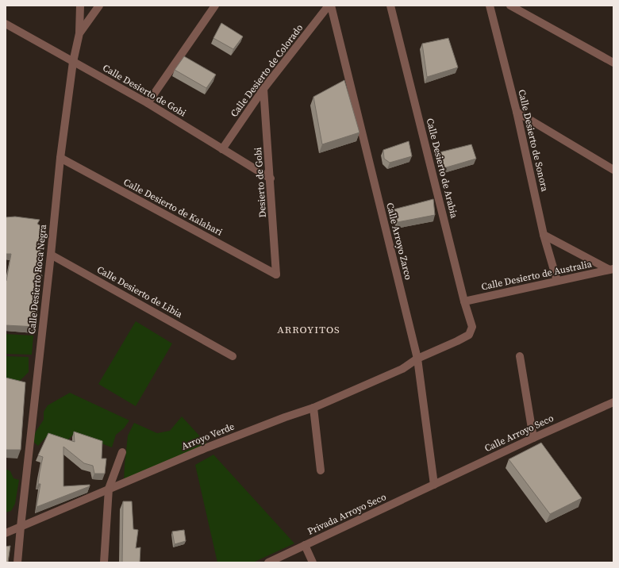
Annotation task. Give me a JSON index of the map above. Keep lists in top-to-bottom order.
{
  "streets": {
    "street": [
      "Calle Desierto de Colorado",
      "Calle Desierto de Gobi",
      "Calle Desierto de Sonora",
      "Calle Desierto de Arabia",
      "Desierto de Gobi",
      "Calle Desierto de Kalahari",
      "Calle Arroyo Zarco",
      "Calle Desierto de Australia",
      "Calle Desierto Roca Negra",
      "Calle Desierto de Libia",
      "Calle Arroyo Seco",
      "Arroyo Verde",
      "Privada Arroyo Seco"
    ]
  },
  "crossings": [
    ["Calle Desierto de Colorado", "Calle Desierto de Gobi"],
    ["Calle Desierto de Colorado", "Desierto de Gobi"],
    ["Calle Desierto de Gobi", "Desierto de Gobi"],
    ["Calle Desierto de Gobi", "Calle Desierto Roca Negra"],
    ["Calle Desierto de Sonora", "Calle Desierto de Australia"],
    ["Calle Desierto de Arabia", "Calle Desierto de Australia"],
    ["Calle Desierto de Arabia", "Arroyo Verde"],
    ["Desierto de Gobi", "Calle Desierto de Kalahari"],
    ["Calle Desierto de Kalahari", "Calle Desierto Roca Negra"],
    ["Calle Arroyo Zarco", "Calle Arroyo Seco"],
    ["Calle Arroyo Zarco", "Arroyo Verde"],
    ["Calle Arroyo Zarco", "Privada Arroyo Seco"],
    ["Calle Desierto Roca Negra", "Calle Desierto de Libia"],
    ["Calle Desierto Roca Negra", "Arroyo Verde"],
    ["Calle Arroyo Seco", "Privada Arroyo Seco"]
  ],
  "districts": ["ARROYITOS"]
}
